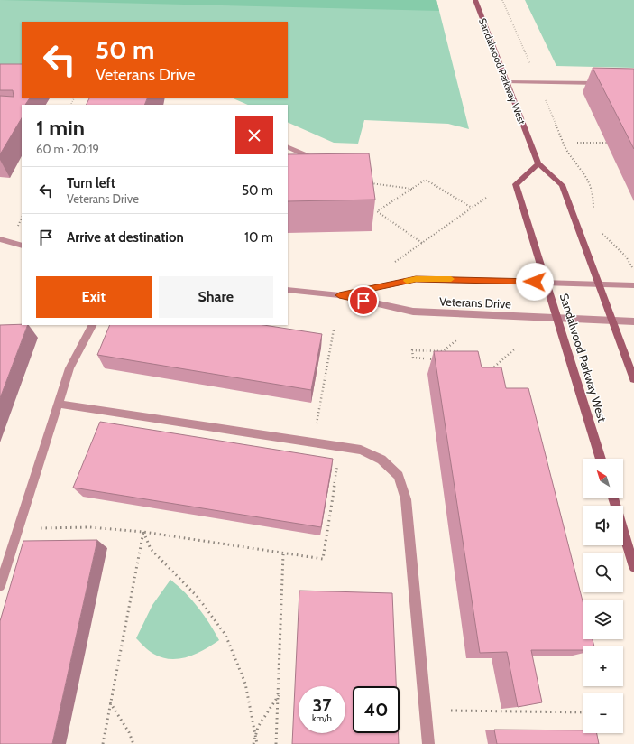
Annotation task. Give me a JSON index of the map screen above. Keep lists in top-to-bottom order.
{
  "streets": {
    "main road": ["Sandalwood Parkway West"],
    "street": ["Veterans Drive"]
  },
  "crossings": [
    ["Sandalwood Parkway West", "Veterans Drive"]
  ],
  "north": "top left",
  "page": {
    "turn": ["50 m", "Veterans Drive"],
    "heading": ["1 min", "60 m · 20:19"],
    "list": [
      {
        "name": "Turn left",
        "note": "Veterans Drive",
        "value": "50 m"
      },
      {
        "name": "Arrive at destination",
        "value": "10 m"
      }
    ],
    "buttons": ["Exit", "Share"],
    "map_buttons": ["+", "−"],
    "speed": "37 km/h",
    "limit": "40"
  }
}
